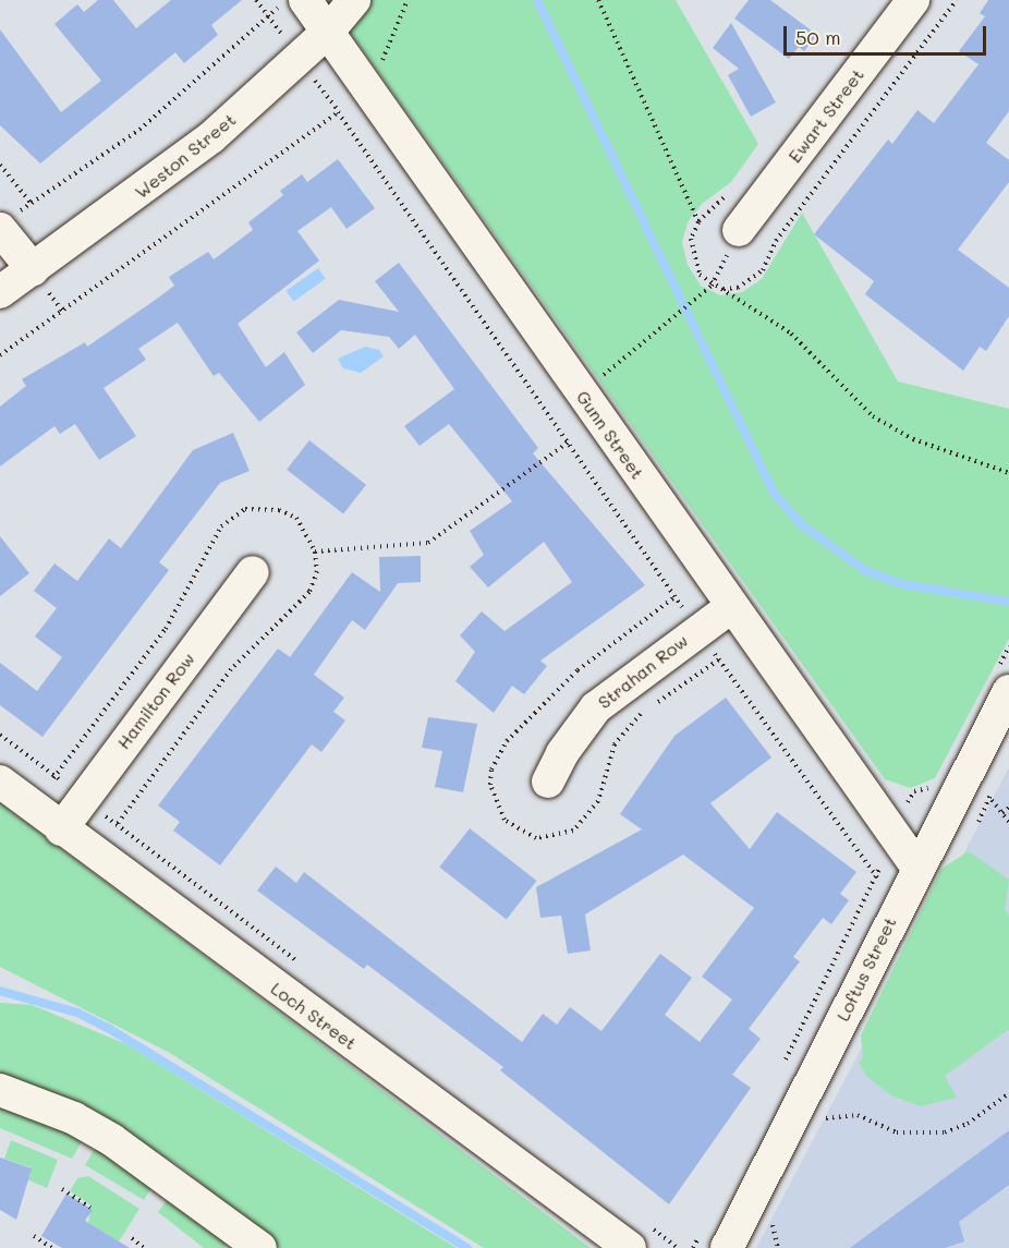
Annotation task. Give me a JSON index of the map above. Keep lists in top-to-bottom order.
{
  "streets": {
    "street": [
      "Ewart Street",
      "Weston Street",
      "Gunn Street",
      "Strahan Row",
      "Hamilton Row",
      "Loftus Street",
      "Loch Street"
    ]
  },
  "crossings": [
    ["Weston Street", "Gunn Street"],
    ["Gunn Street", "Strahan Row"],
    ["Gunn Street", "Loftus Street"],
    ["Hamilton Row", "Loch Street"]
  ],
  "scale_bar": "50 m"
}
